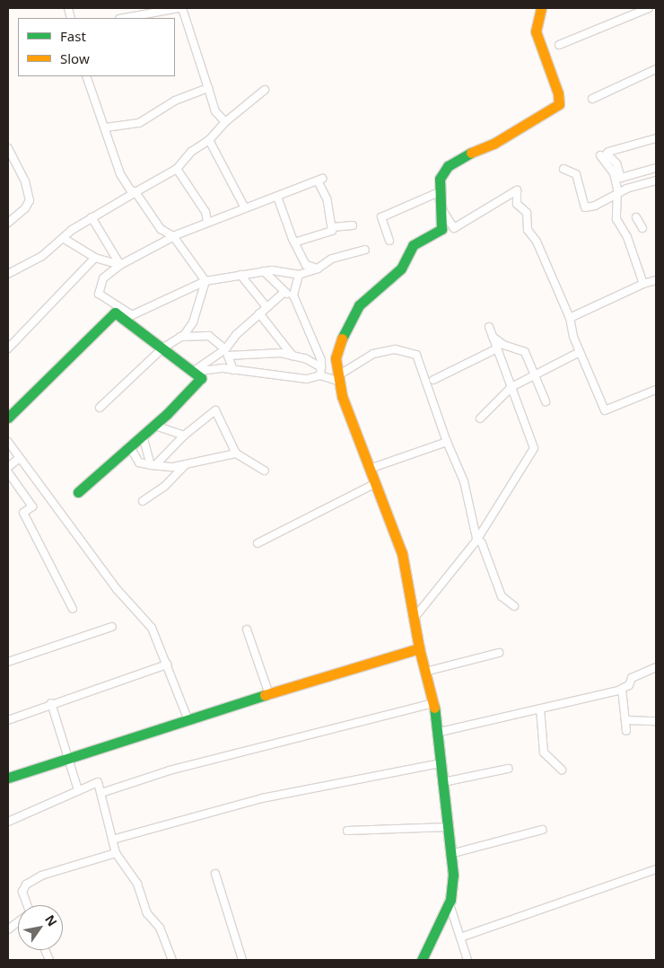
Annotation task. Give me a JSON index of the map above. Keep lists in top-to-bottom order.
{
  "legend": ["Fast", "Slow"],
  "north": "top right"
}
